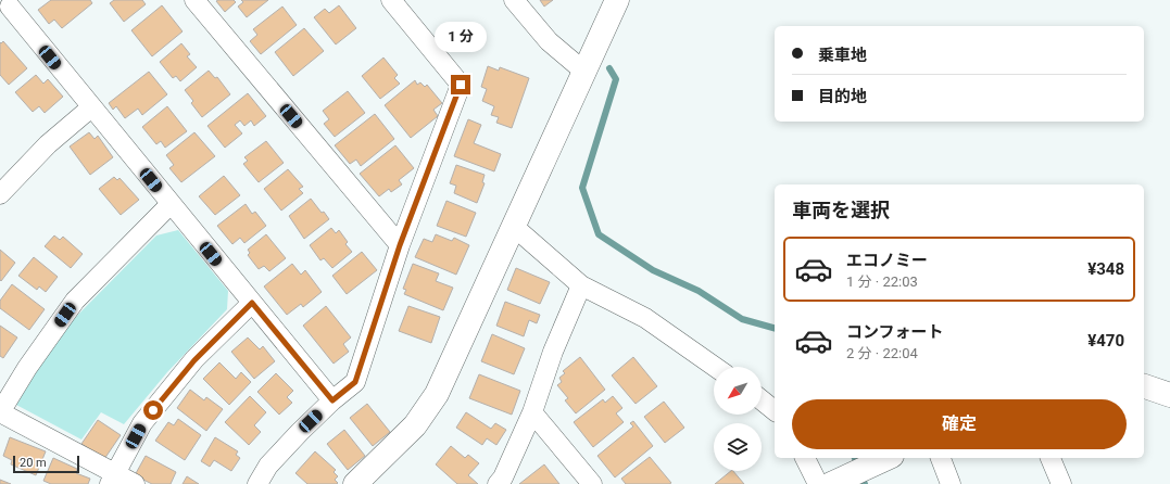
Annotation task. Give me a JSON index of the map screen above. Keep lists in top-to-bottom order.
{
  "scale_bar": "20 m",
  "north": "bottom left",
  "page": {
    "bubble": "1 分",
    "banner": ["乗車地", "目的地"],
    "heading": "車両を選択",
    "list": [
      {
        "name": "エコノミー",
        "note": "1 分 · 22:03",
        "value": "¥348"
      },
      {
        "name": "コンフォート",
        "note": "2 分 · 22:04",
        "value": "¥470"
      }
    ],
    "buttons": "確定",
    "scale": "20 m"
  }
}
